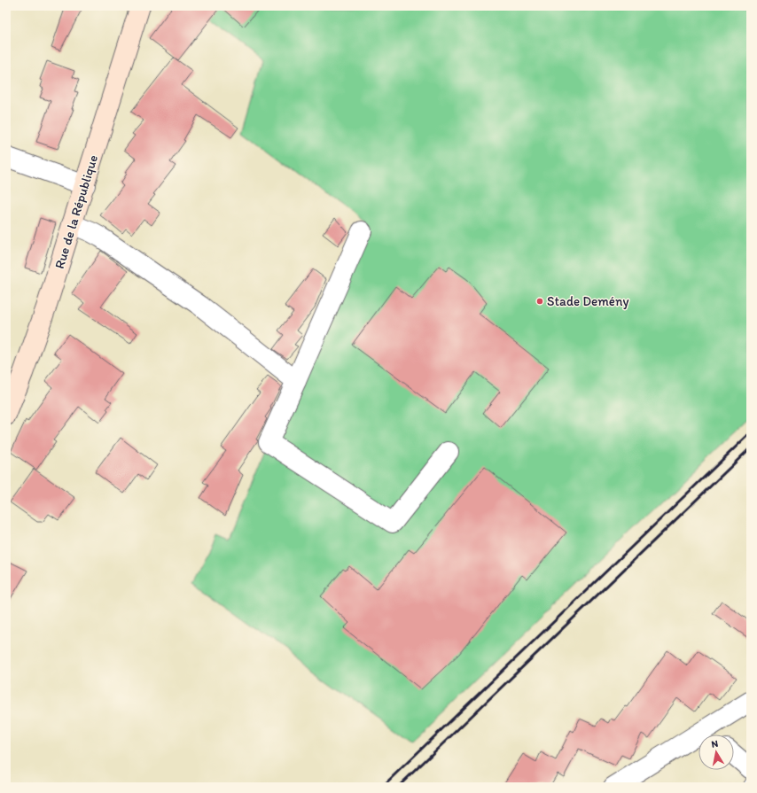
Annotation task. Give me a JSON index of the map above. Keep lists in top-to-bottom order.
{
  "streets": {
    "main road": ["Rue de la République"]
  },
  "places": ["Stade Demény"],
  "north": "top"
}
